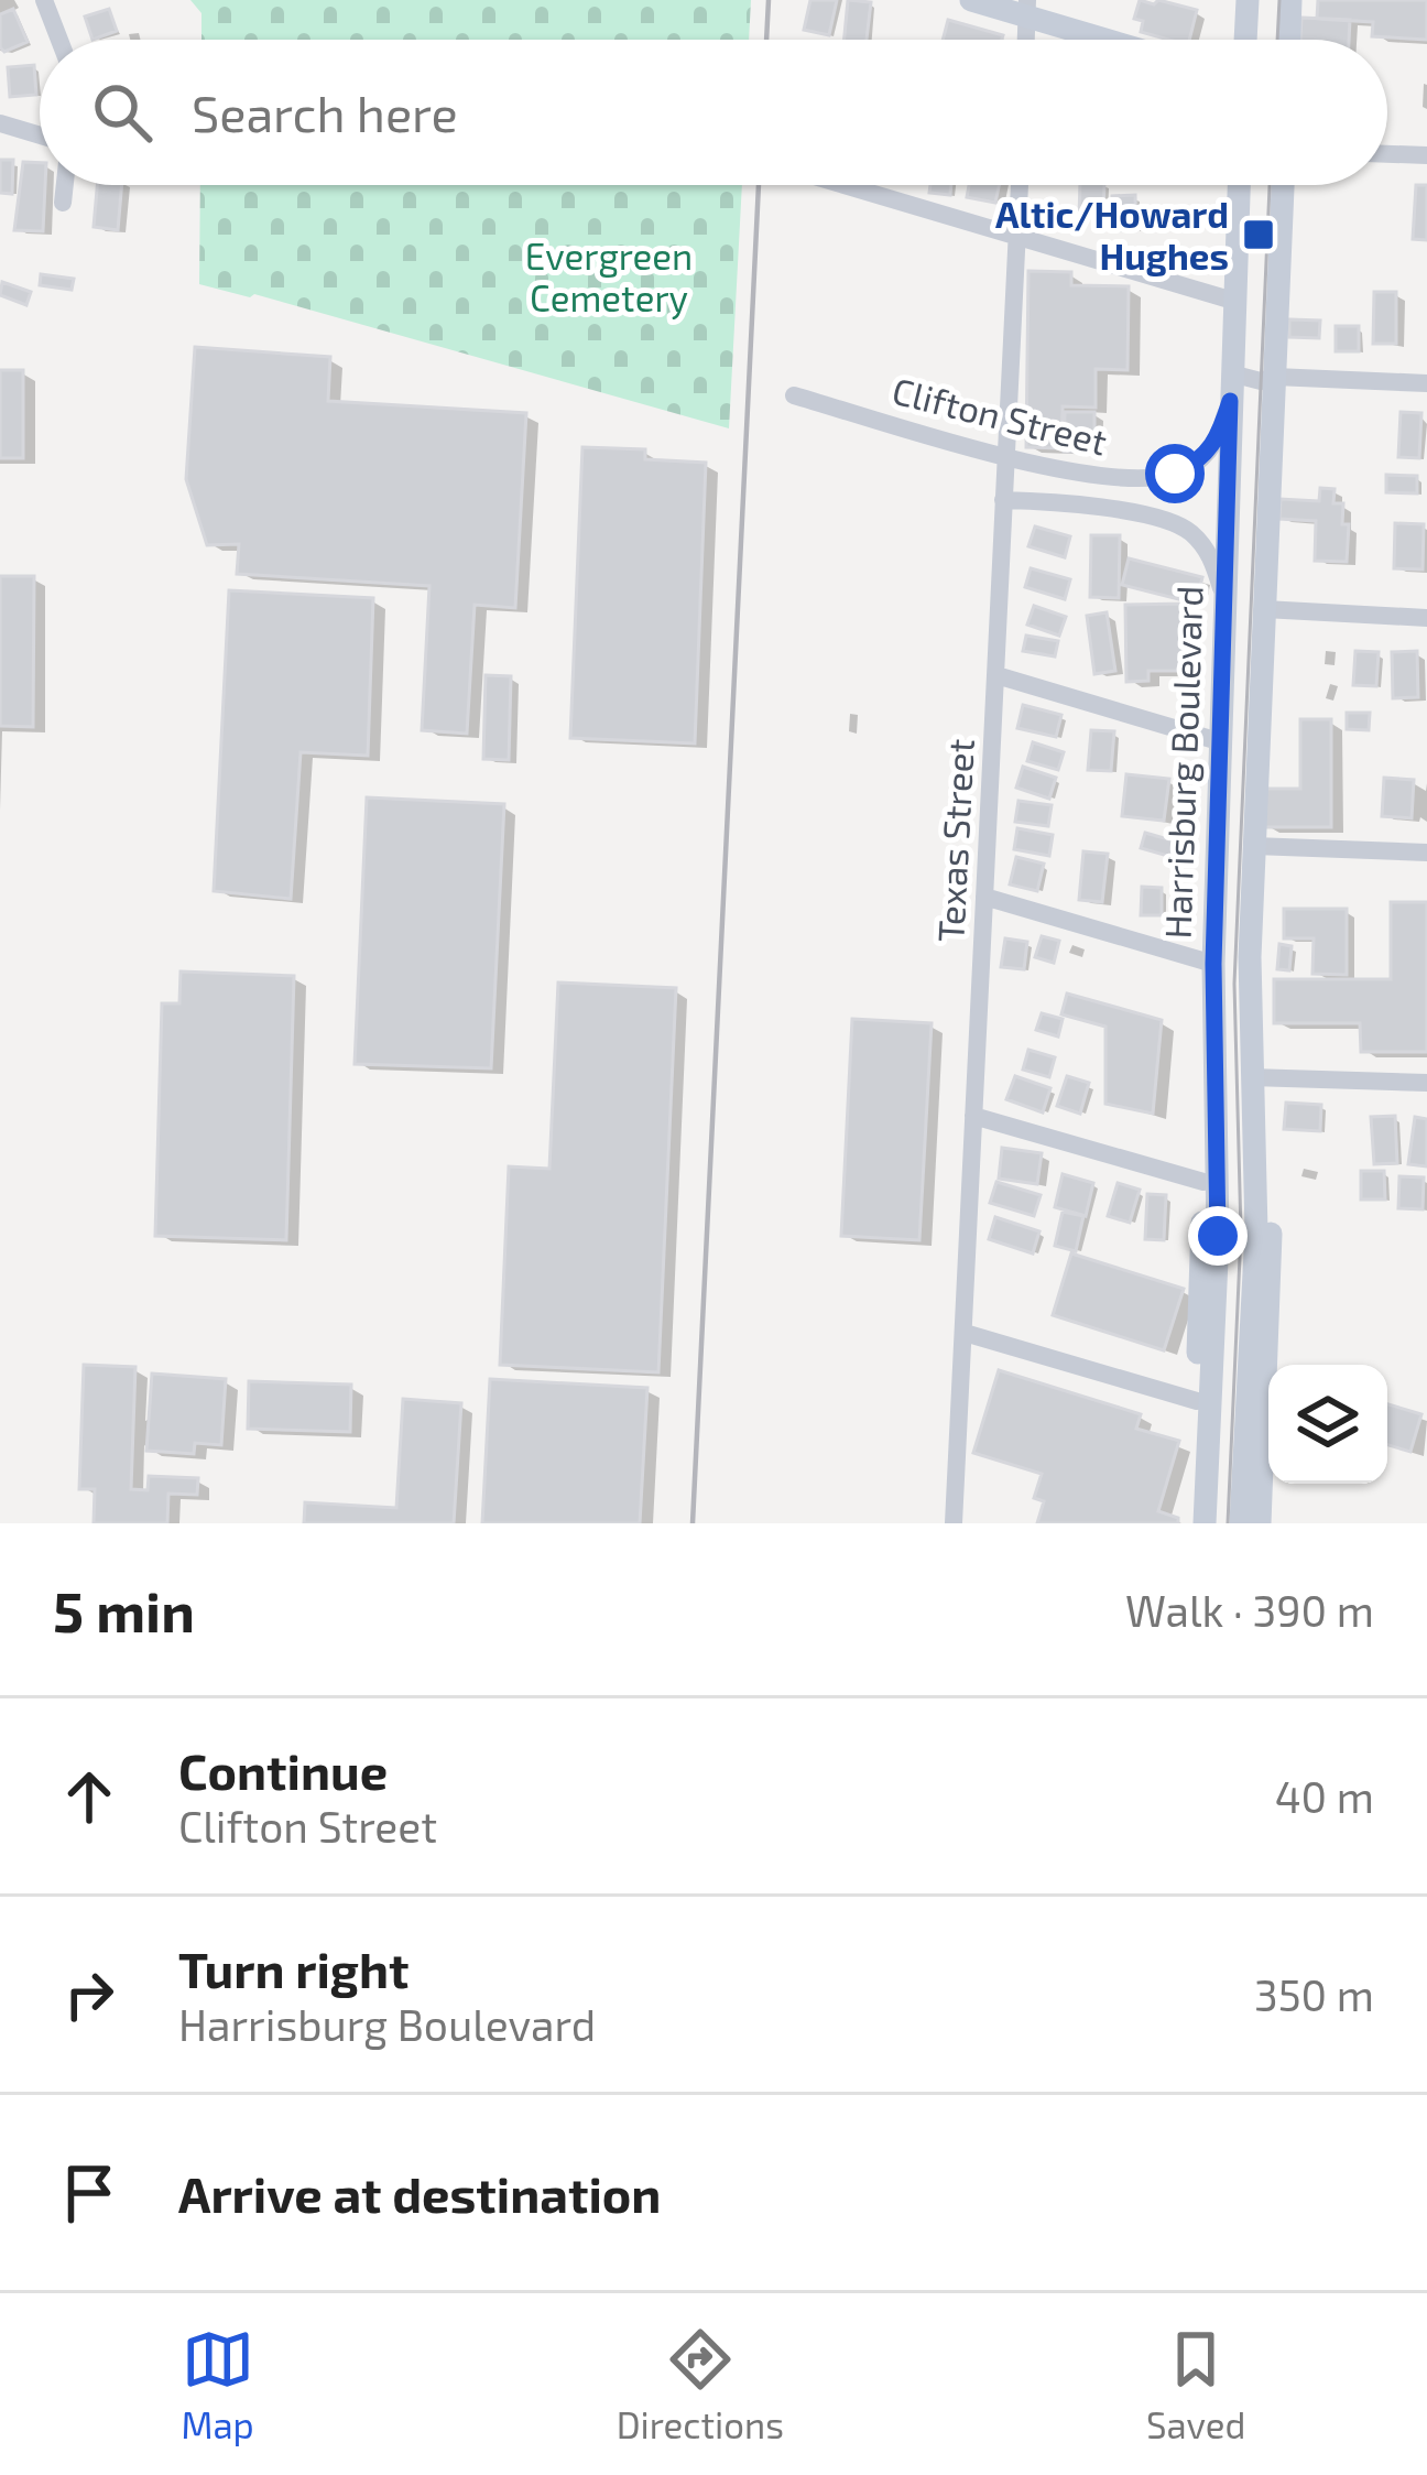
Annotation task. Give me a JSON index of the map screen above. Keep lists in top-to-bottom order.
{
  "streets": {
    "main road": ["Harrisburg Boulevard"],
    "street": ["Clifton Street", "Texas Street"]
  },
  "crossings": [
    ["Clifton Street", "Harrisburg Boulevard"],
    ["Clifton Street", "Texas Street"]
  ],
  "parks": ["Evergreen Cemetery"],
  "places": {
    "transit": ["Altic/Howard Hughes"]
  },
  "page": {
    "search": "Search here",
    "heading": ["5 min", "Walk · 390 m"],
    "list": [
      ["Continue", "Clifton Street", "40 m"],
      ["Turn right", "Harrisburg Boulevard", "350 m"],
      "Arrive at destination"
    ],
    "nav": ["Map", "Directions", "Saved"]
  }
}
